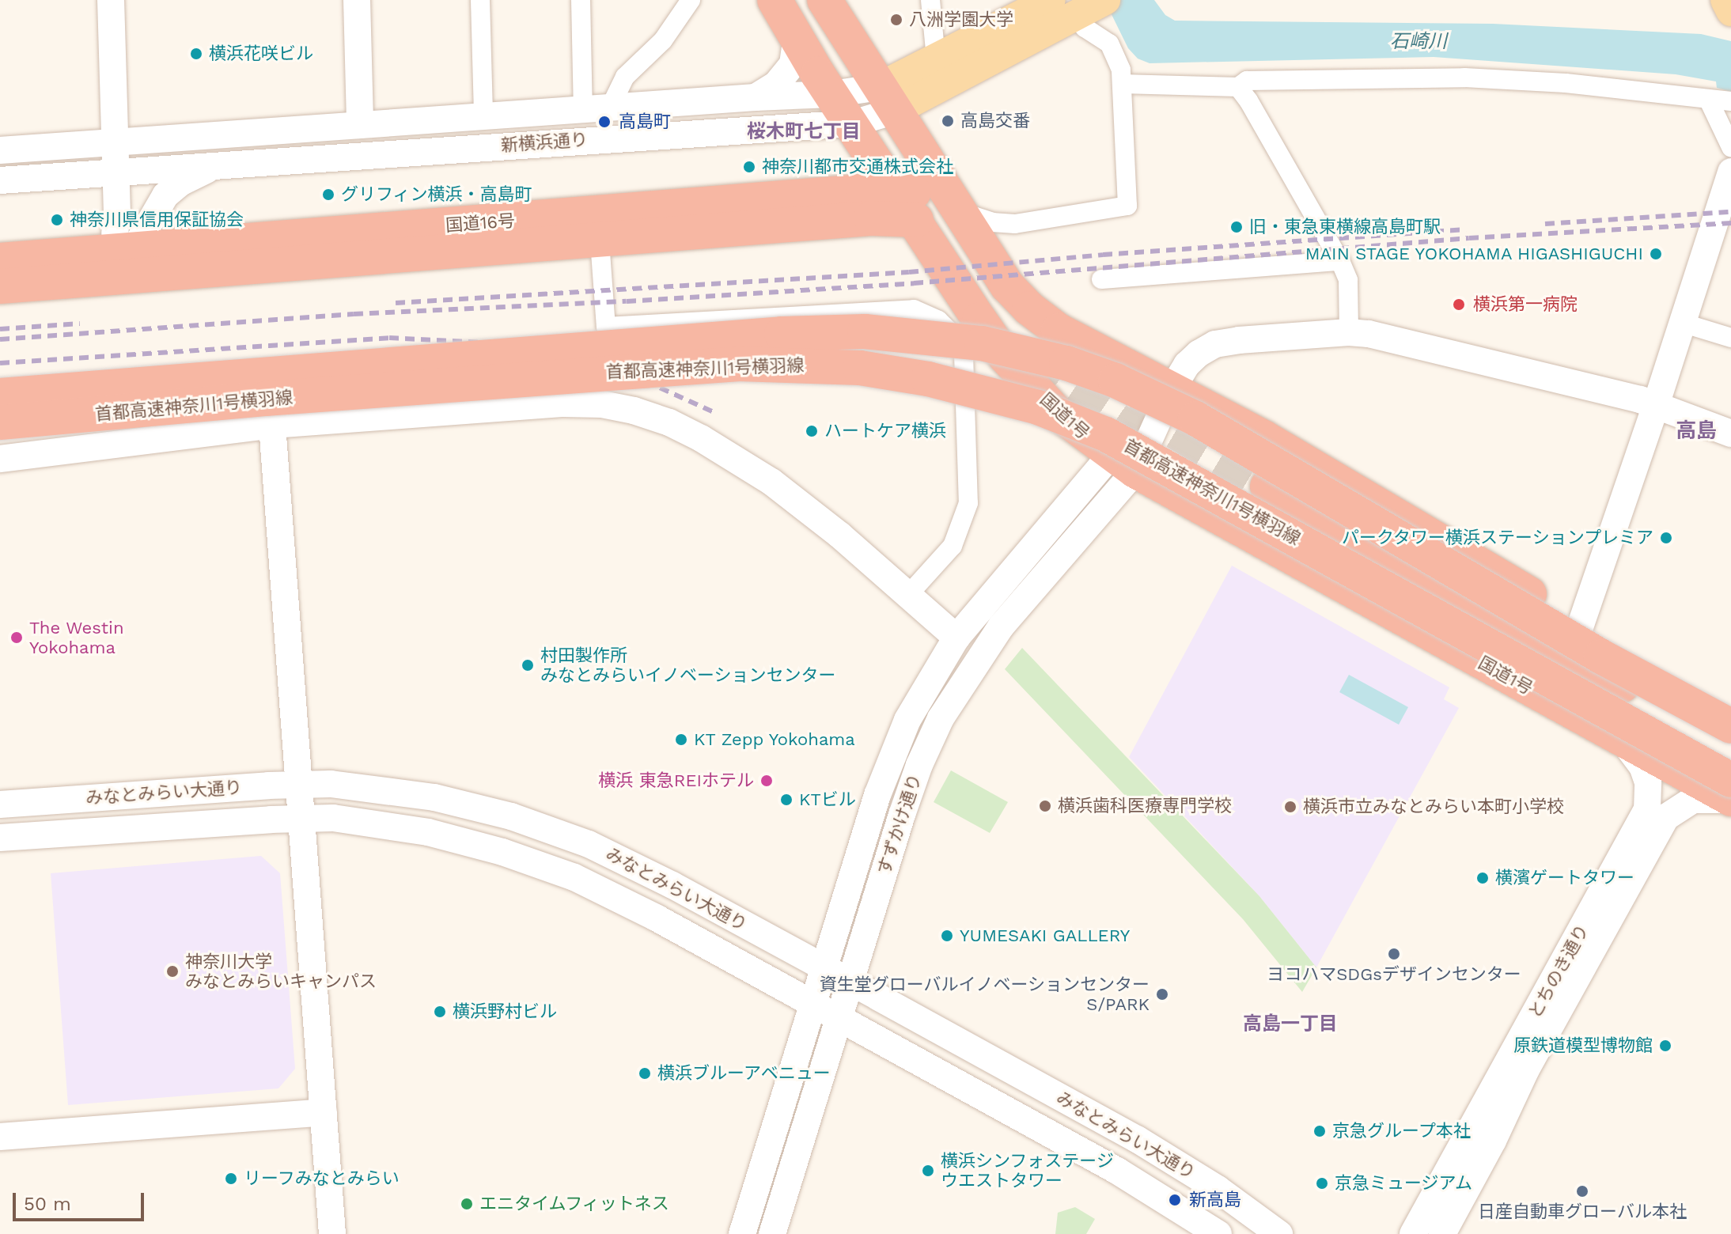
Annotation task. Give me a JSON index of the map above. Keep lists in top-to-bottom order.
{
  "streets": {
    "highway": ["国道16号", "首都高速神奈川1号横羽線", "国道1号"],
    "main road": ["新横浜通り"],
    "street": ["みなとみらい大通り", "すずかけ通り", "とちのき通り"]
  },
  "crossings": [
    ["新横浜通り", "国道1号"],
    ["国道16号", "国道1号"],
    ["首都高速神奈川1号横羽線", "国道1号"],
    ["首都高速神奈川1号横羽線", "とちのき通り"],
    ["国道1号", "すずかけ通り"],
    ["国道1号", "とちのき通り"],
    ["みなとみらい大通り", "すずかけ通り"]
  ],
  "districts": ["桜木町七丁目", "高島", "高島一丁目"],
  "water": ["石崎川"],
  "places": [
    "八洲学園大学",
    "横浜花咲ビル",
    "高島交番",
    "高島町",
    "神奈川都市交通株式会社",
    "グリフィン横浜・高島町",
    "神奈川県信用保証協会",
    "旧・東急東横線高島町駅",
    "MAIN STAGE YOKOHAMA HIGASHIGUCHI",
    "横浜第一病院",
    "ハートケア横浜",
    "パークタワー横浜ステーションプレミア",
    "The Westin Yokohama",
    "村田製作所 みなとみらいイノベーションセンター",
    "KT Zepp Yokohama",
    "横浜 東急REIホテル",
    "KTビル",
    "横浜歯科医療専門学校",
    "横浜市立みなとみらい本町小学校",
    "横濱ゲートタワー",
    "YUMESAKI GALLERY",
    "ヨコハマSDGsデザインセンター",
    "神奈川大学 みなとみらいキャンパス",
    "資生堂グローバルイノベーションセンター S/PARK",
    "横浜野村ビル",
    "原鉄道模型博物館",
    "横浜ブルーアベニュー",
    "京急グループ本社",
    "横浜シンフォステージ ウエストタワー",
    "リーフみなとみらい",
    "京急ミュージアム",
    "日産自動車グローバル本社",
    "新高島",
    "エニタイムフィットネス"
  ],
  "scale_bar": "50 m"
}
